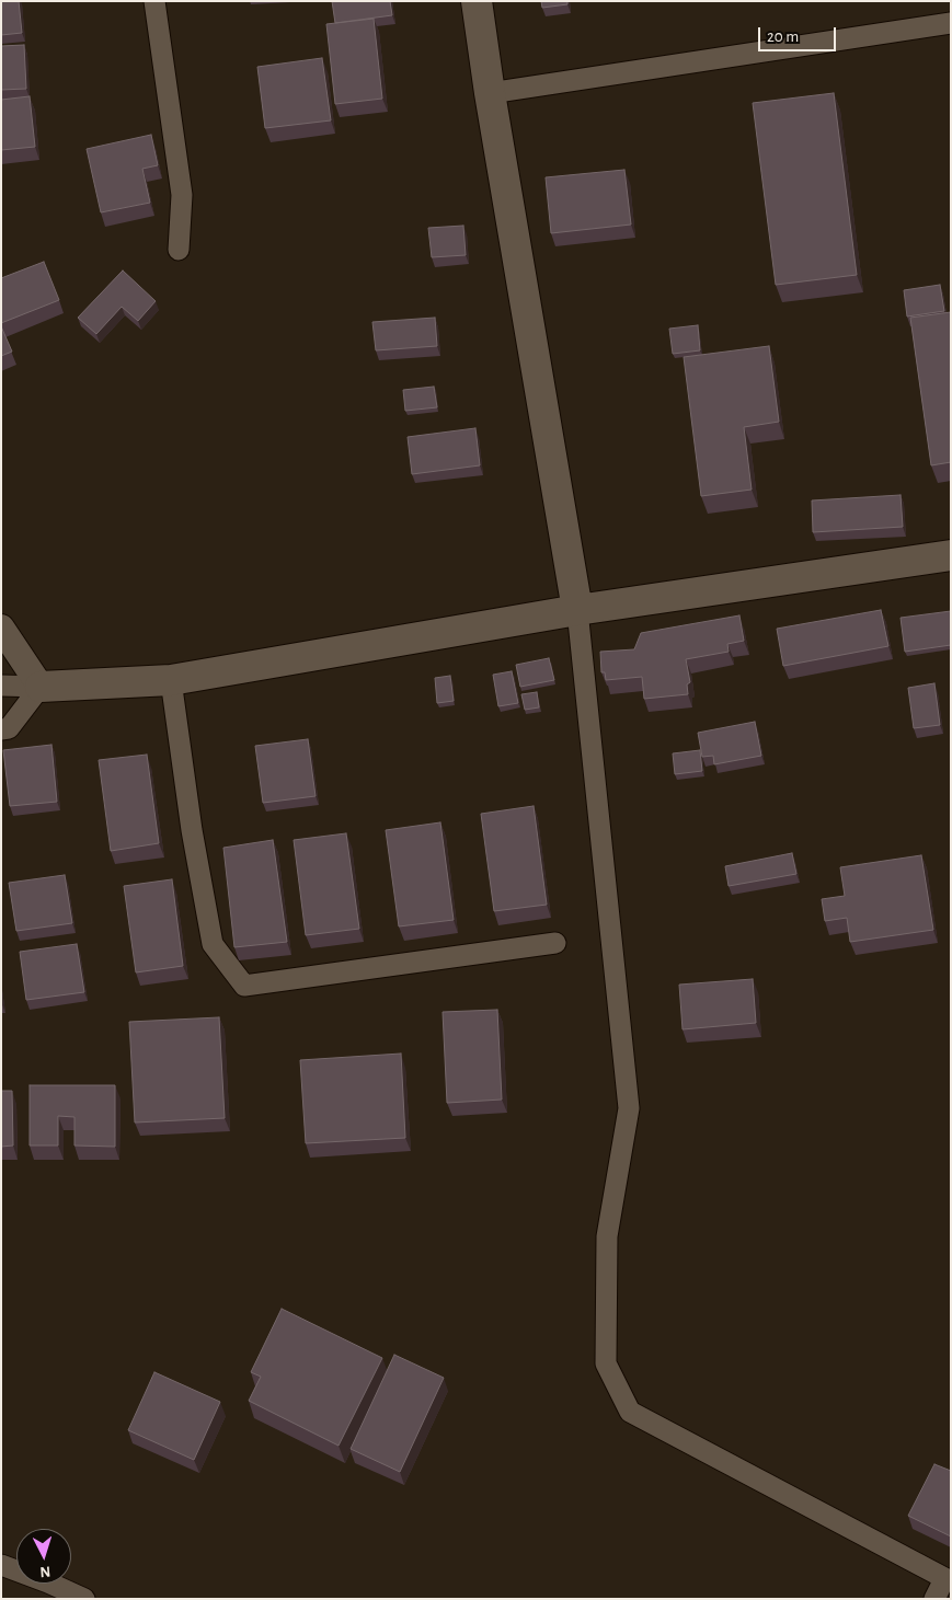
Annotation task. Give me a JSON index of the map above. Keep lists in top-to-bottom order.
{
  "scale_bar": "20 m",
  "north": "bottom"
}
